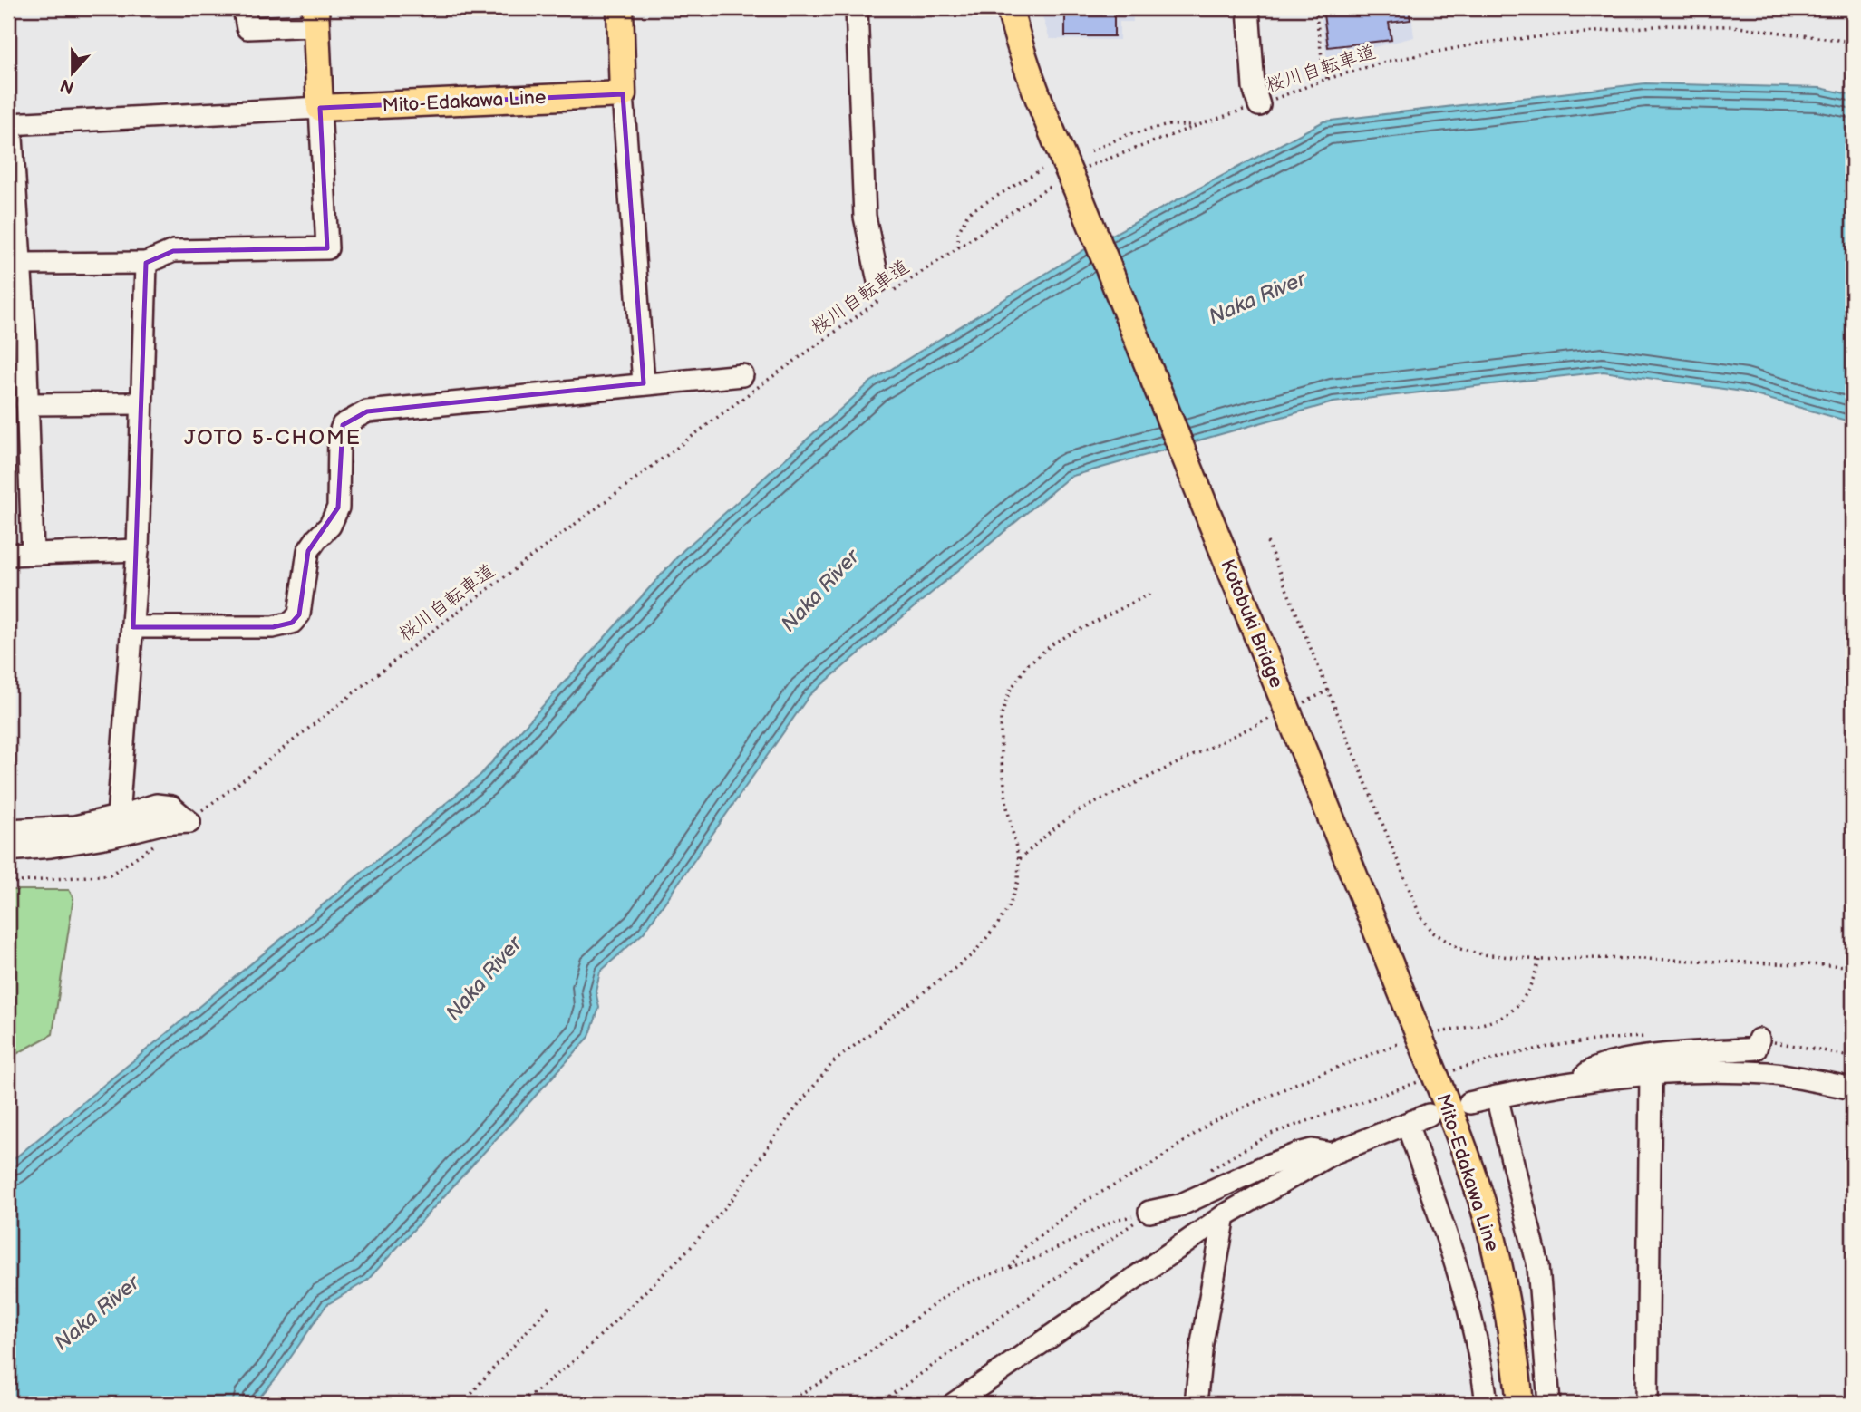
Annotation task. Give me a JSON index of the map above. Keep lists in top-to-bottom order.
{
  "streets": {
    "main road": ["Mito-Edakawa Line", "Kotobuki Bridge"],
    "path": ["桜川自転車道"]
  },
  "crossings": [
    ["桜川自転車道", "Kotobuki Bridge"],
    ["Mito-Edakawa Line", "Kotobuki Bridge"]
  ],
  "districts": ["JOTO 5-CHOME"],
  "water": ["Naka River"],
  "north": "bottom"
}
